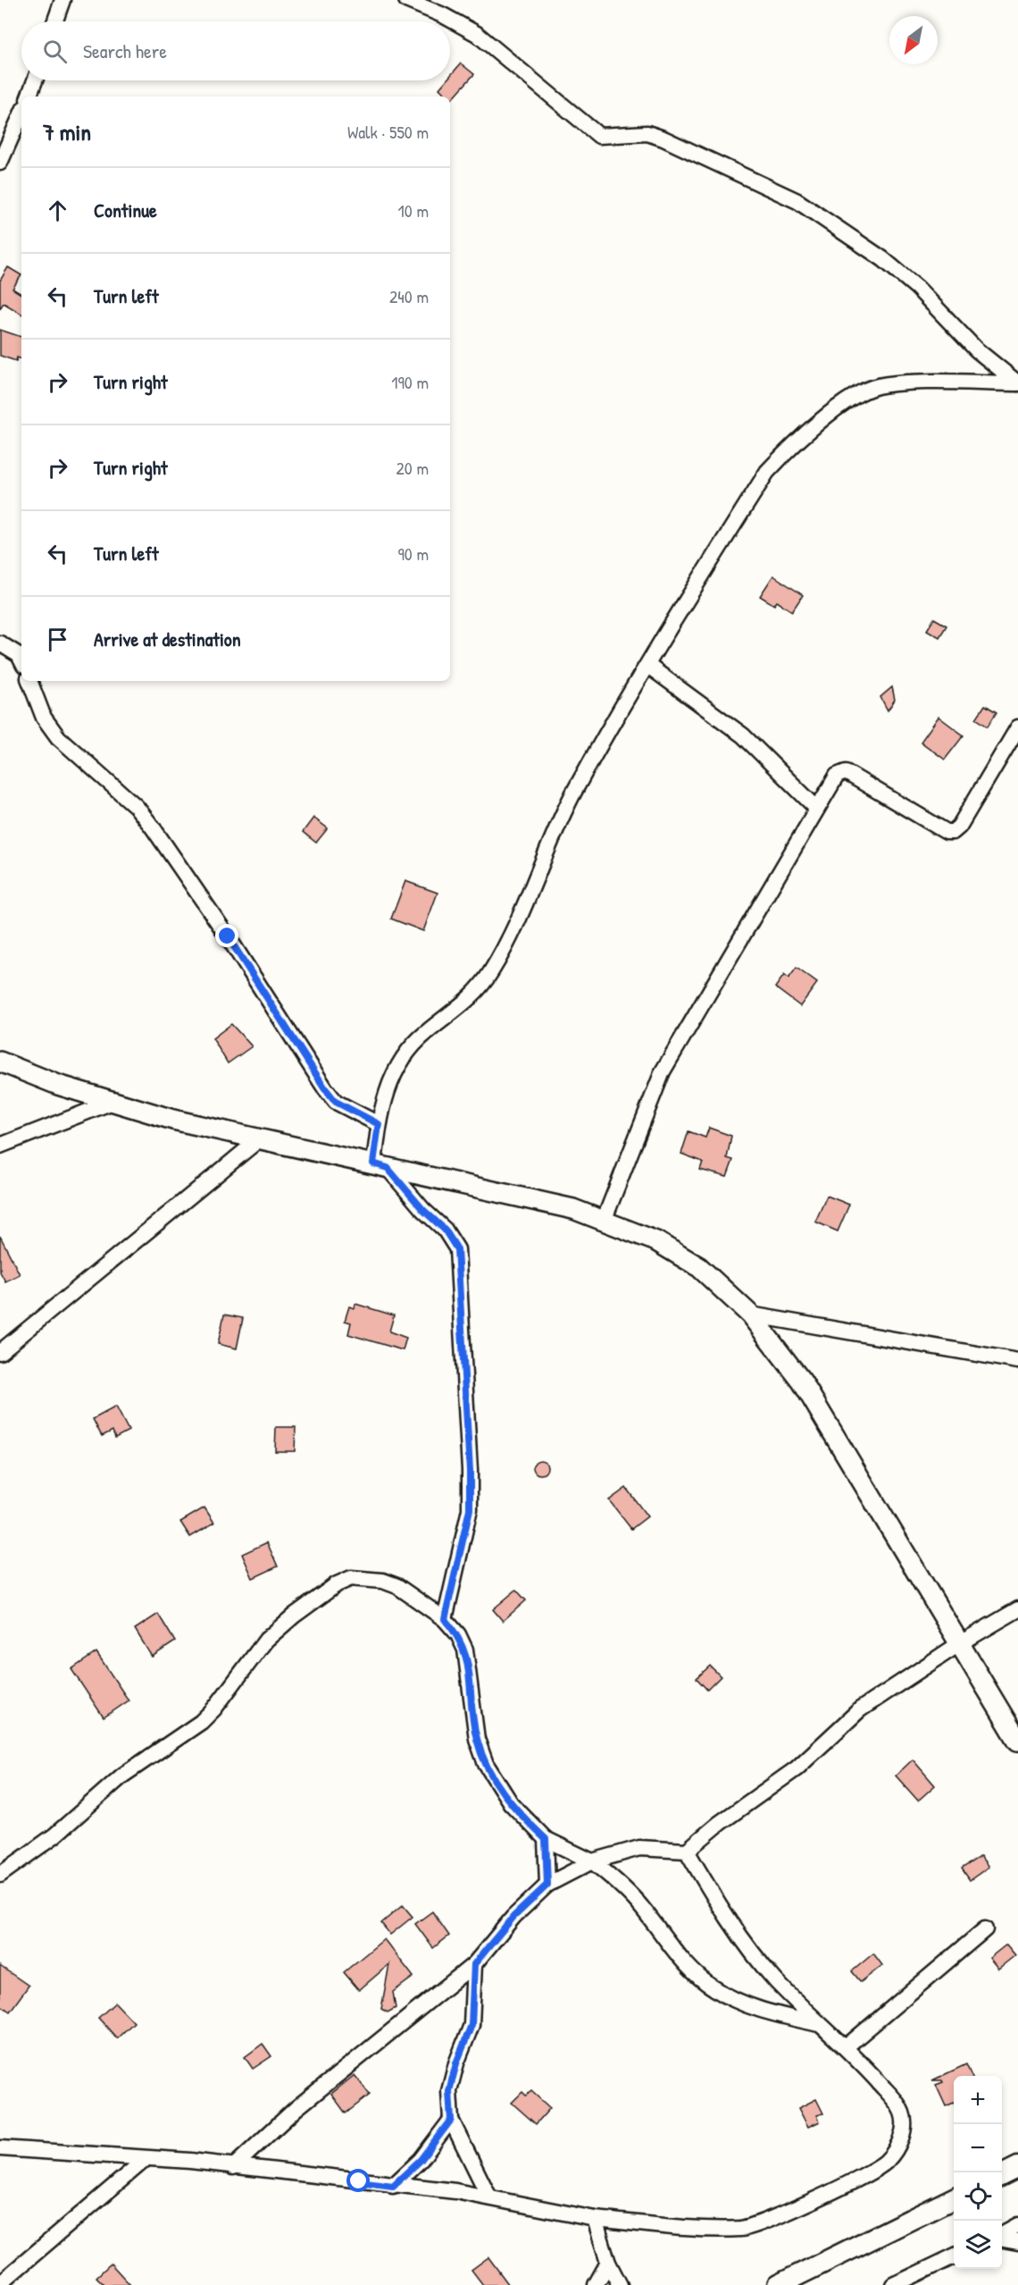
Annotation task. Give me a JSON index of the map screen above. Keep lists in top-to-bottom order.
{
  "north": "bottom left",
  "page": {
    "search": "Search here",
    "heading": ["7 min", "Walk · 550 m"],
    "list": [
      ["Continue", "10 m"],
      ["Turn left", "240 m"],
      ["Turn right", "190 m"],
      ["Turn right", "20 m"],
      ["Turn left", "90 m"],
      "Arrive at destination"
    ],
    "map_buttons": ["+", "−"]
  }
}
